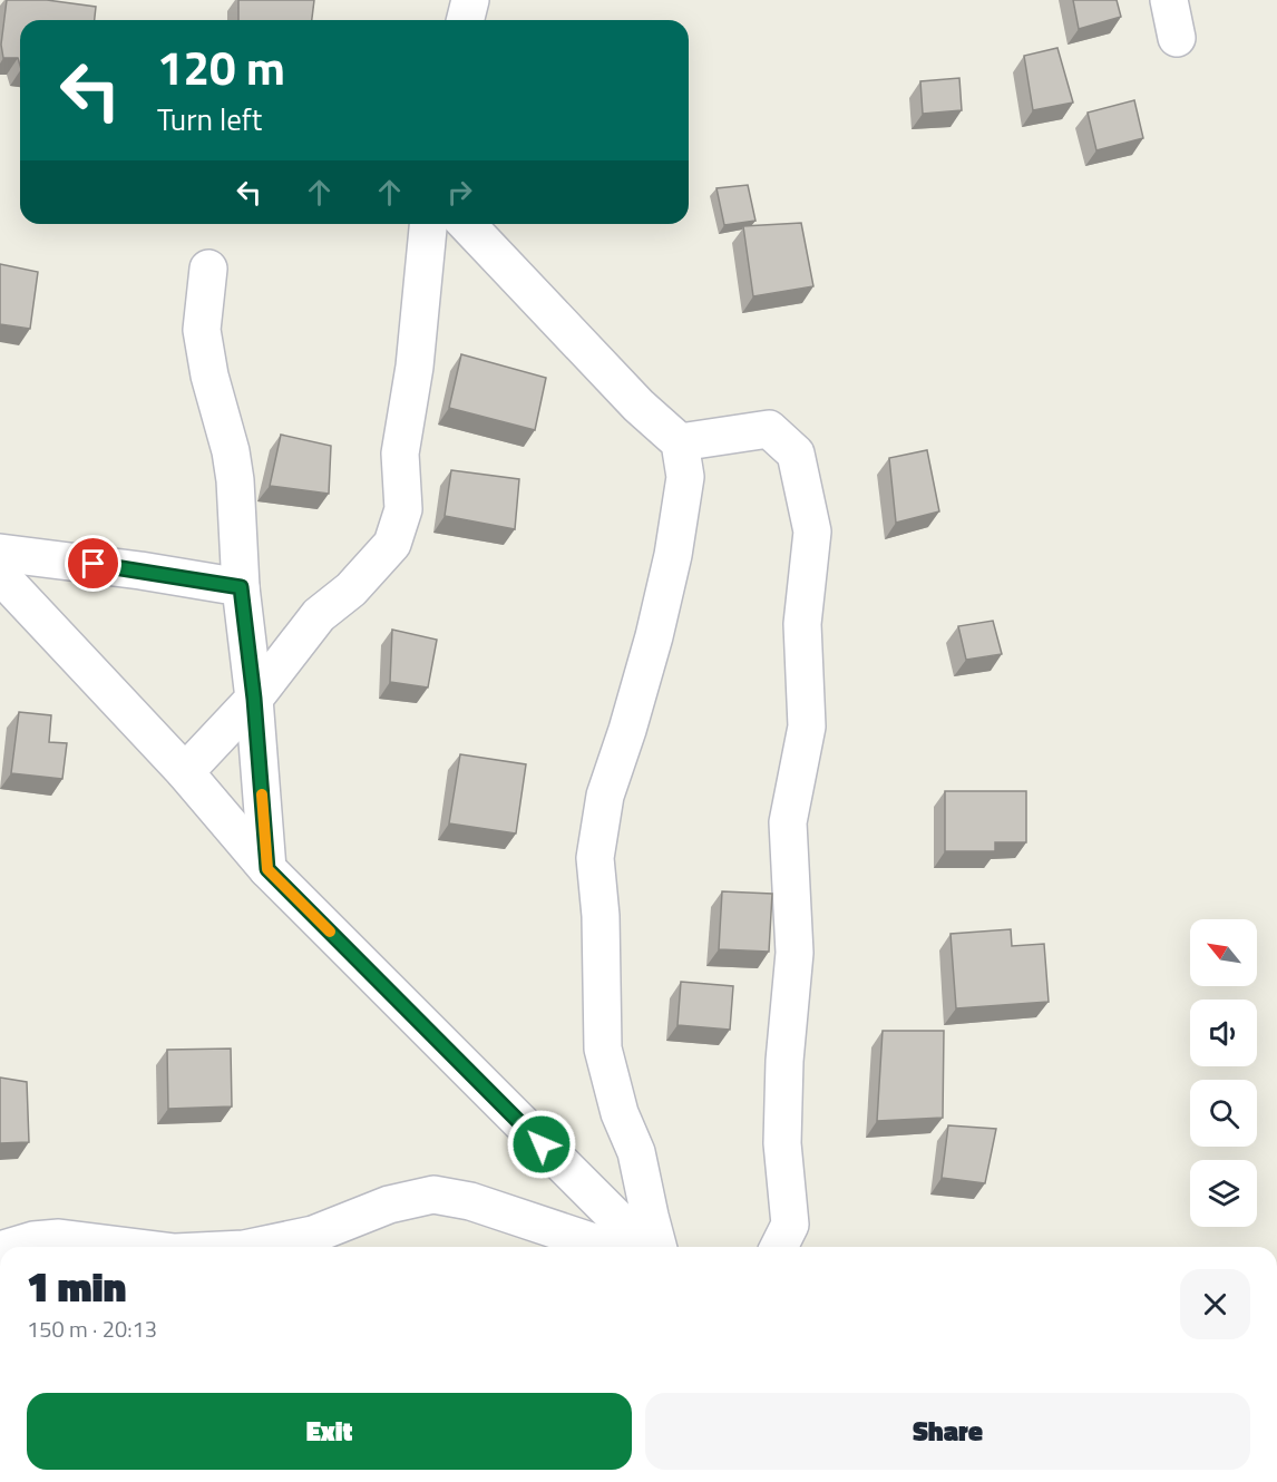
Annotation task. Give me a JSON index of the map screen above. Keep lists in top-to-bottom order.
{
  "north": "top left",
  "page": {
    "turn": ["120 m", "Turn left"],
    "heading": ["1 min", "150 m · 20:13"],
    "buttons": ["Exit", "Share"]
  }
}
